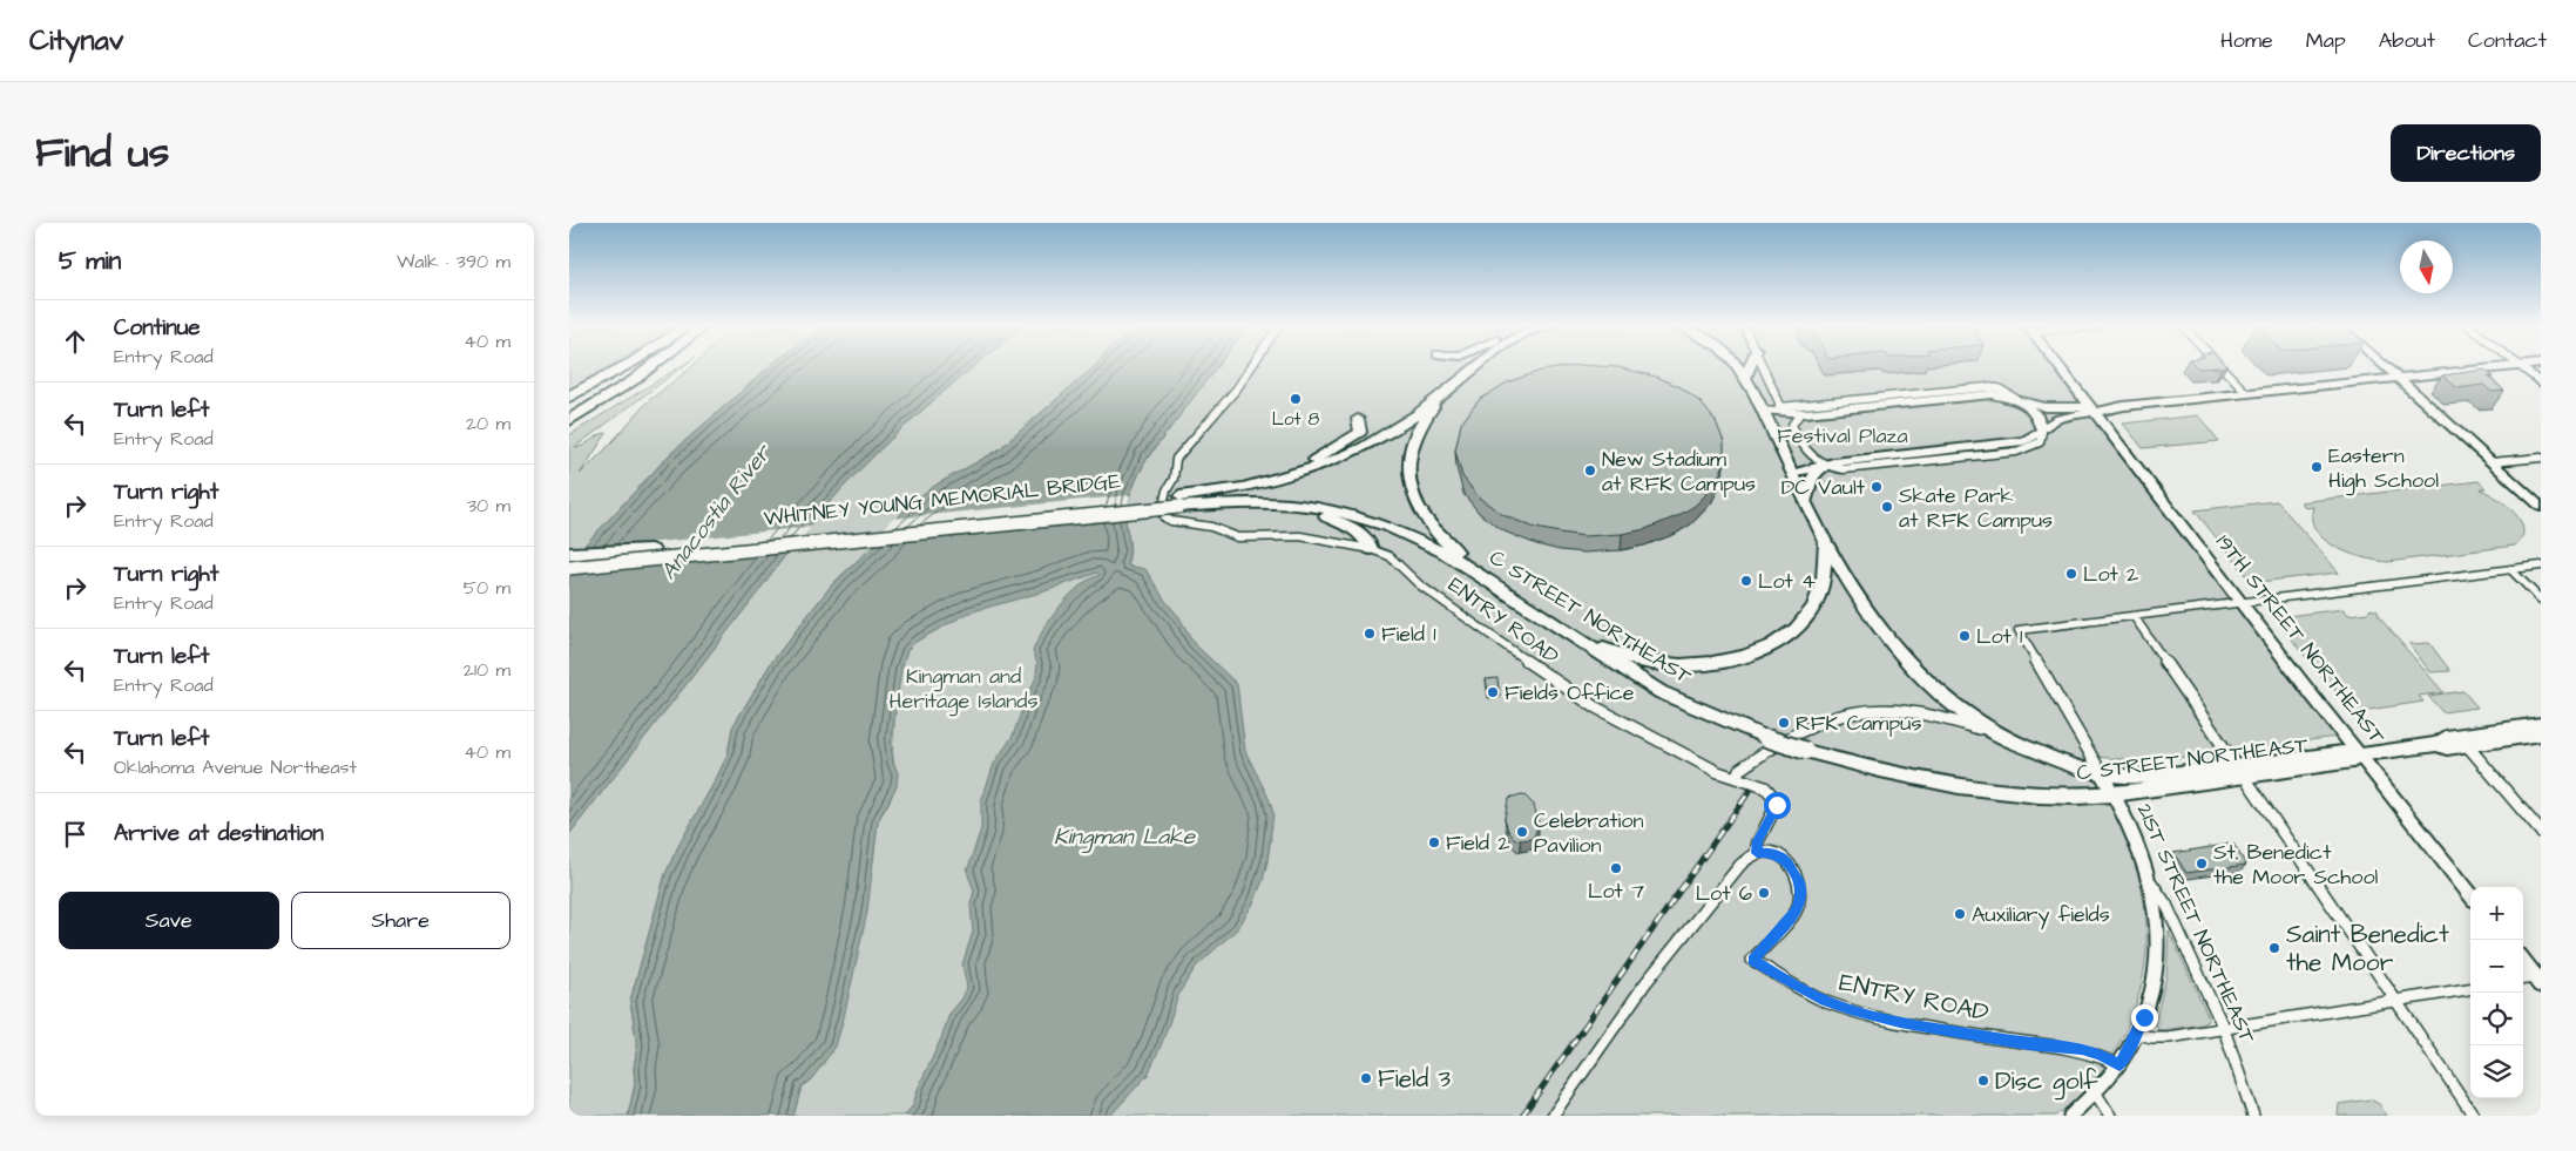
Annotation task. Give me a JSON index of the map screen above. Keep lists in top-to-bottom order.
{
  "streets": {
    "main road": ["WHITNEY YOUNG MEMORIAL BRIDGE", "C STREET NORTHEAST", "19TH STREET NORTHEAST"],
    "street": ["ENTRY ROAD", "21ST STREET NORTHEAST"]
  },
  "crossings": [
    ["WHITNEY YOUNG MEMORIAL BRIDGE", "C STREET NORTHEAST"],
    ["C STREET NORTHEAST", "19TH STREET NORTHEAST"],
    ["C STREET NORTHEAST", "21ST STREET NORTHEAST"]
  ],
  "water": ["Anacostia River", "Kingman Lake"],
  "parks": ["Festival Plaza", "Kingman and Heritage Islands"],
  "places": [
    "Lot 8",
    "Eastern High School",
    "New Stadium at RFK Campus",
    "DC Vault",
    "Skate Park at RFK Campus",
    "Lot 2",
    "Lot 4",
    "Field 1",
    "Lot 1",
    "Fields Office",
    "RFK Campus",
    "Celebration Pavilion",
    "Field 2",
    "St. Benedict the Moor School",
    "Lot 7",
    "Lot 6",
    "Auxiliary fields",
    "Saint Benedict the Moor",
    "Field 3",
    "Disc golf"
  ],
  "north": "bottom",
  "page": {
    "header": "Citynav",
    "nav": [
      "Home",
      "Map",
      "About",
      "Contact"
    ],
    "title": "Find us",
    "buttons": [
      "Directions",
      ["Save", "Share"]
    ],
    "heading": ["5 min", "Walk · 390 m"],
    "list": [
      ["Continue", "Entry Road", "40 m"],
      ["Turn left", "Entry Road", "20 m"],
      ["Turn right", "Entry Road", "30 m"],
      ["Turn right", "Entry Road", "50 m"],
      ["Turn left", "Entry Road", "210 m"],
      ["Turn left", "Oklahoma Avenue Northeast", "40 m"],
      "Arrive at destination"
    ],
    "map_buttons": ["+", "−"]
  }
}
